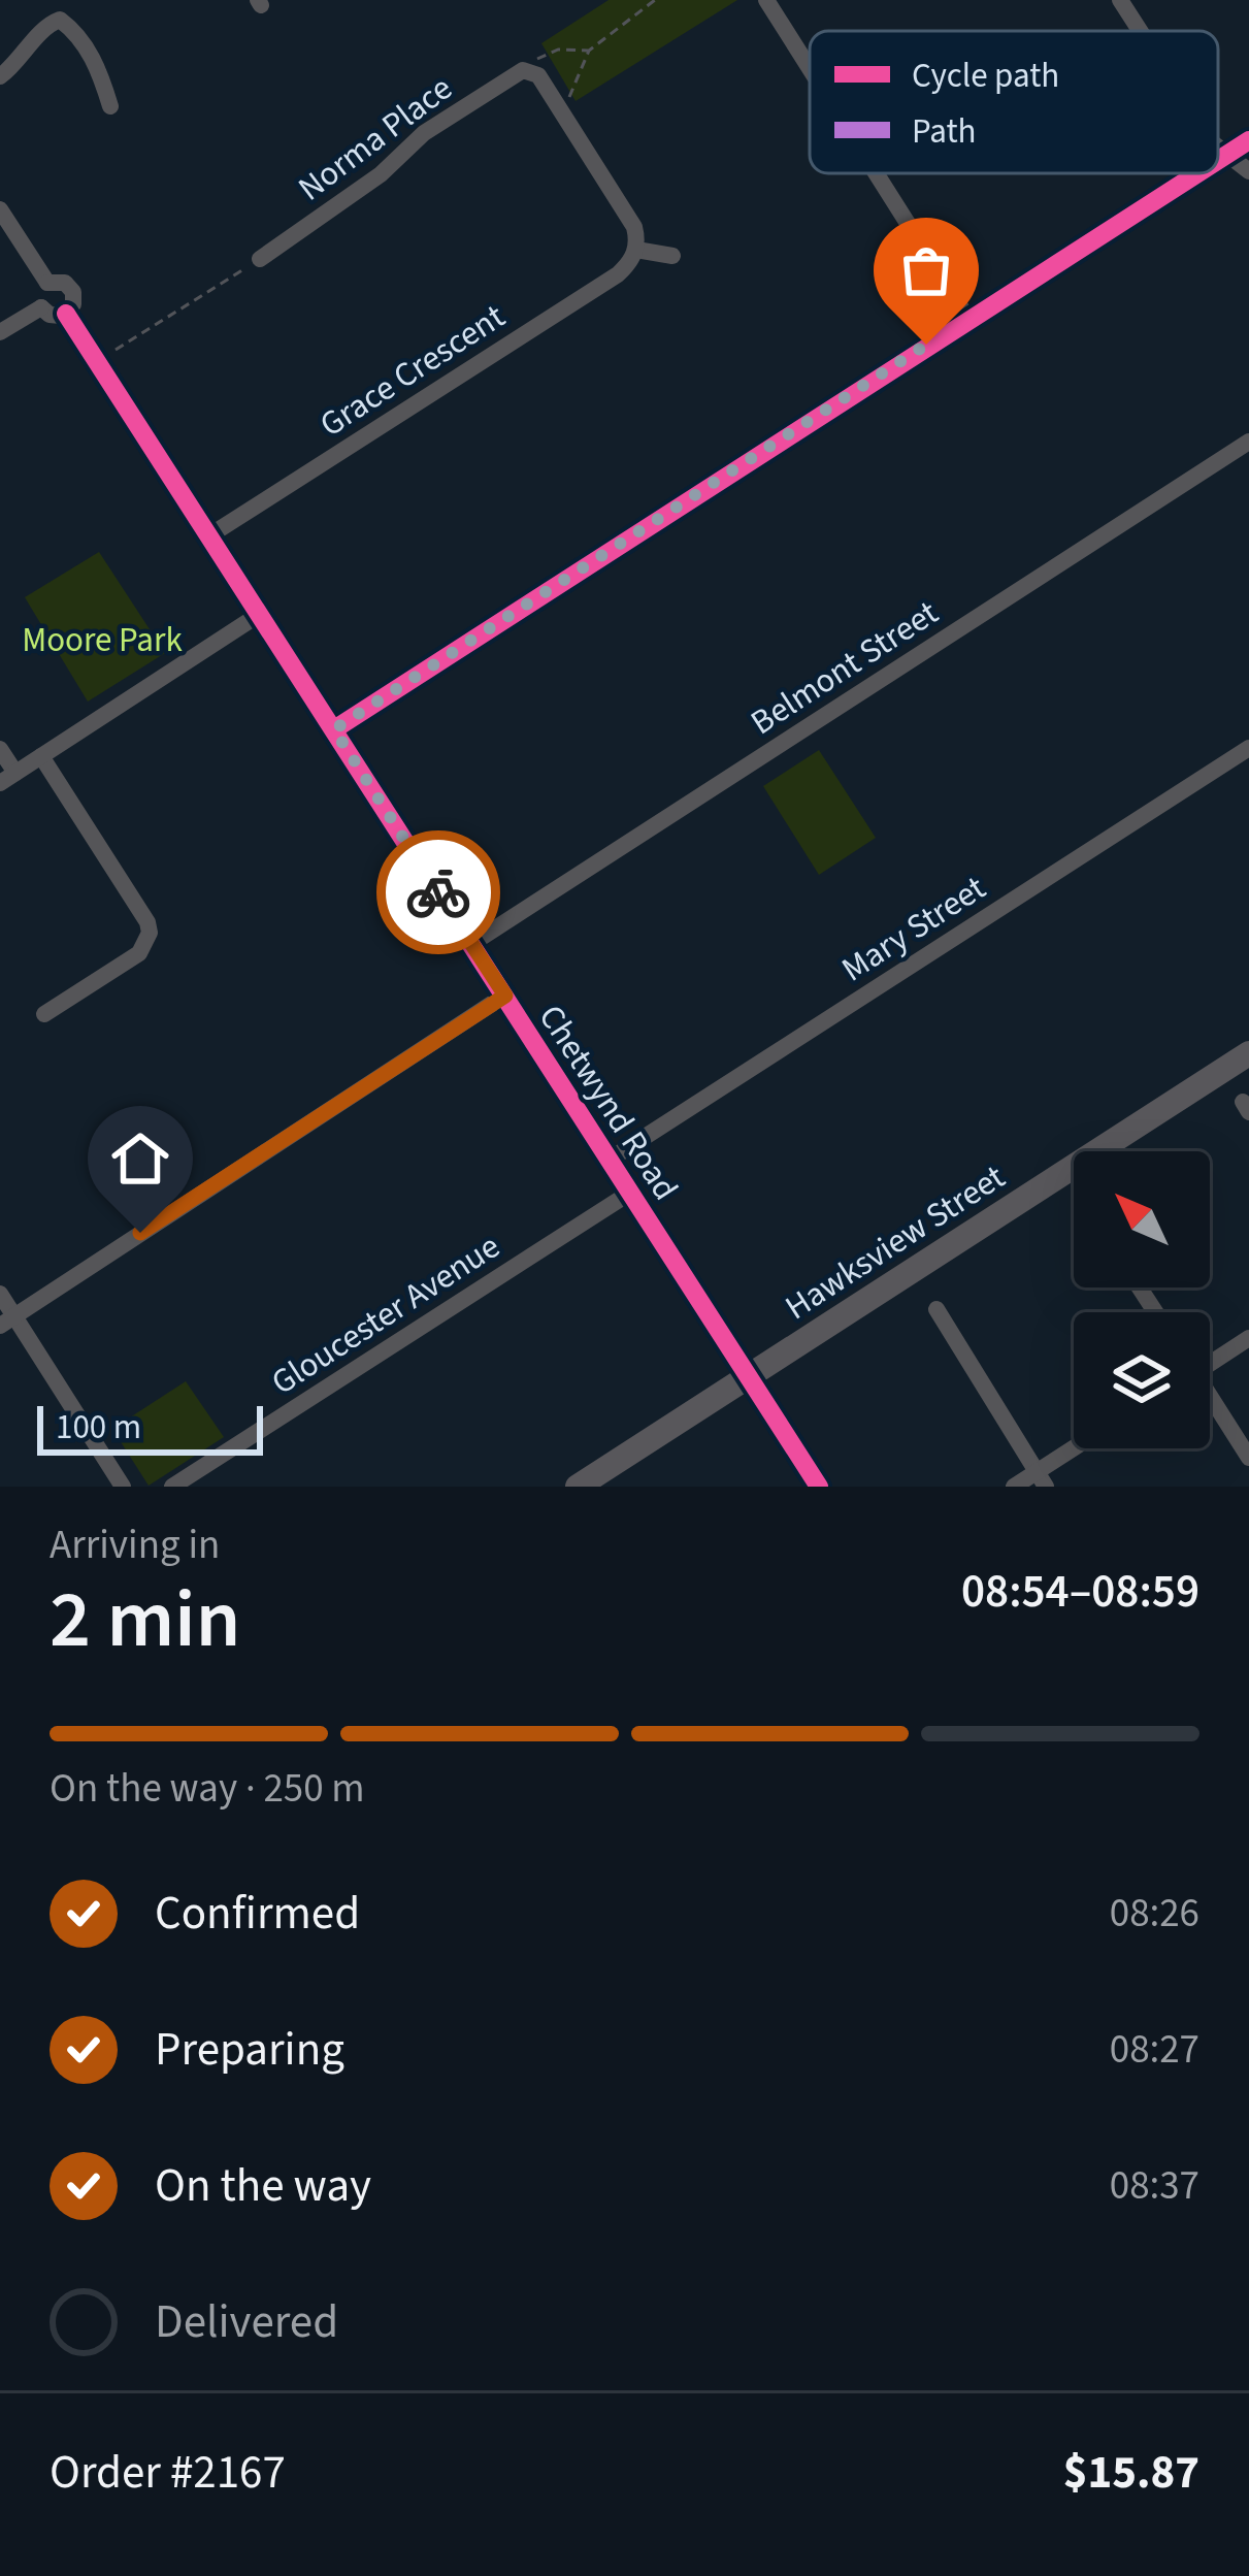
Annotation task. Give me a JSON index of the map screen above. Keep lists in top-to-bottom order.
{
  "streets": {
    "main road": ["Hawksview Street"],
    "street": [
      "Norma Place",
      "Grace Crescent",
      "Belmont Street",
      "Mary Street",
      "Chetwynd Road",
      "Gloucester Avenue"
    ]
  },
  "crossings": [
    ["Grace Crescent", "Chetwynd Road"],
    ["Belmont Street", "Chetwynd Road"],
    ["Mary Street", "Chetwynd Road"],
    ["Chetwynd Road", "Hawksview Street"],
    ["Chetwynd Road", "Gloucester Avenue"]
  ],
  "parks": ["Moore Park"],
  "legend": ["Cycle path", "Path"],
  "scale_bar": "100 m",
  "north": "top left",
  "page": {
    "scale": "100 m",
    "heading": ["2 min", "Arriving in", "08:54–08:59"],
    "panel": ["Order #2167", "$15.87"],
    "bar": "On the way · 250 m",
    "list": [
      ["Confirmed", "08:26"],
      ["Preparing", "08:27"],
      ["On the way", "08:37"],
      "Delivered"
    ]
  }
}
